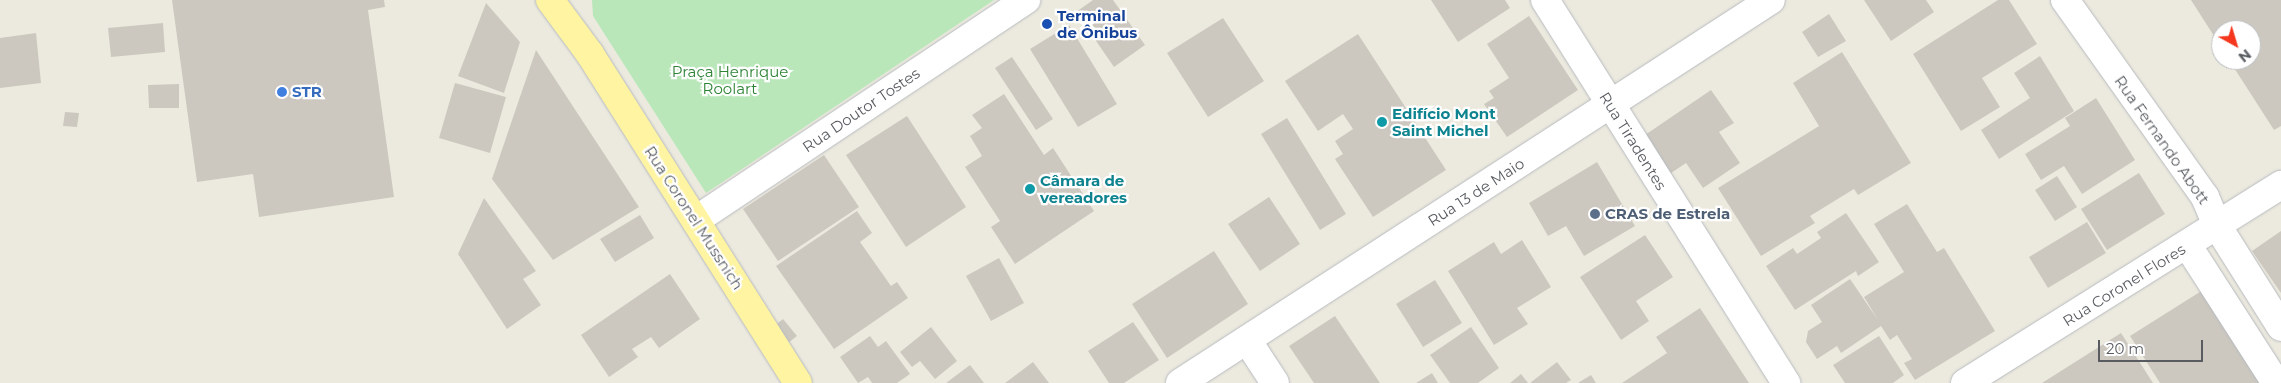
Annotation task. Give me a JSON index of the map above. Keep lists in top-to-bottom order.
{
  "streets": {
    "main road": ["Rua Coronel Mussnich"],
    "street": [
      "Rua Doutor Tostes",
      "Rua Fernando Abott",
      "Rua Tiradentes",
      "Rua 13 de Maio",
      "Rua Coronel Flores"
    ]
  },
  "crossings": [
    ["Rua Doutor Tostes", "Rua Coronel Mussnich"],
    ["Rua Fernando Abott", "Rua Coronel Flores"],
    ["Rua Tiradentes", "Rua 13 de Maio"]
  ],
  "parks": ["Praça Henrique Roolart"],
  "places": [
    "Terminal de Ônibus",
    "STR",
    "Edifício Mont Saint Michel",
    "Câmara de vereadores",
    "CRAS de Estrela"
  ],
  "scale_bar": "20 m",
  "north": "bottom right"
}
